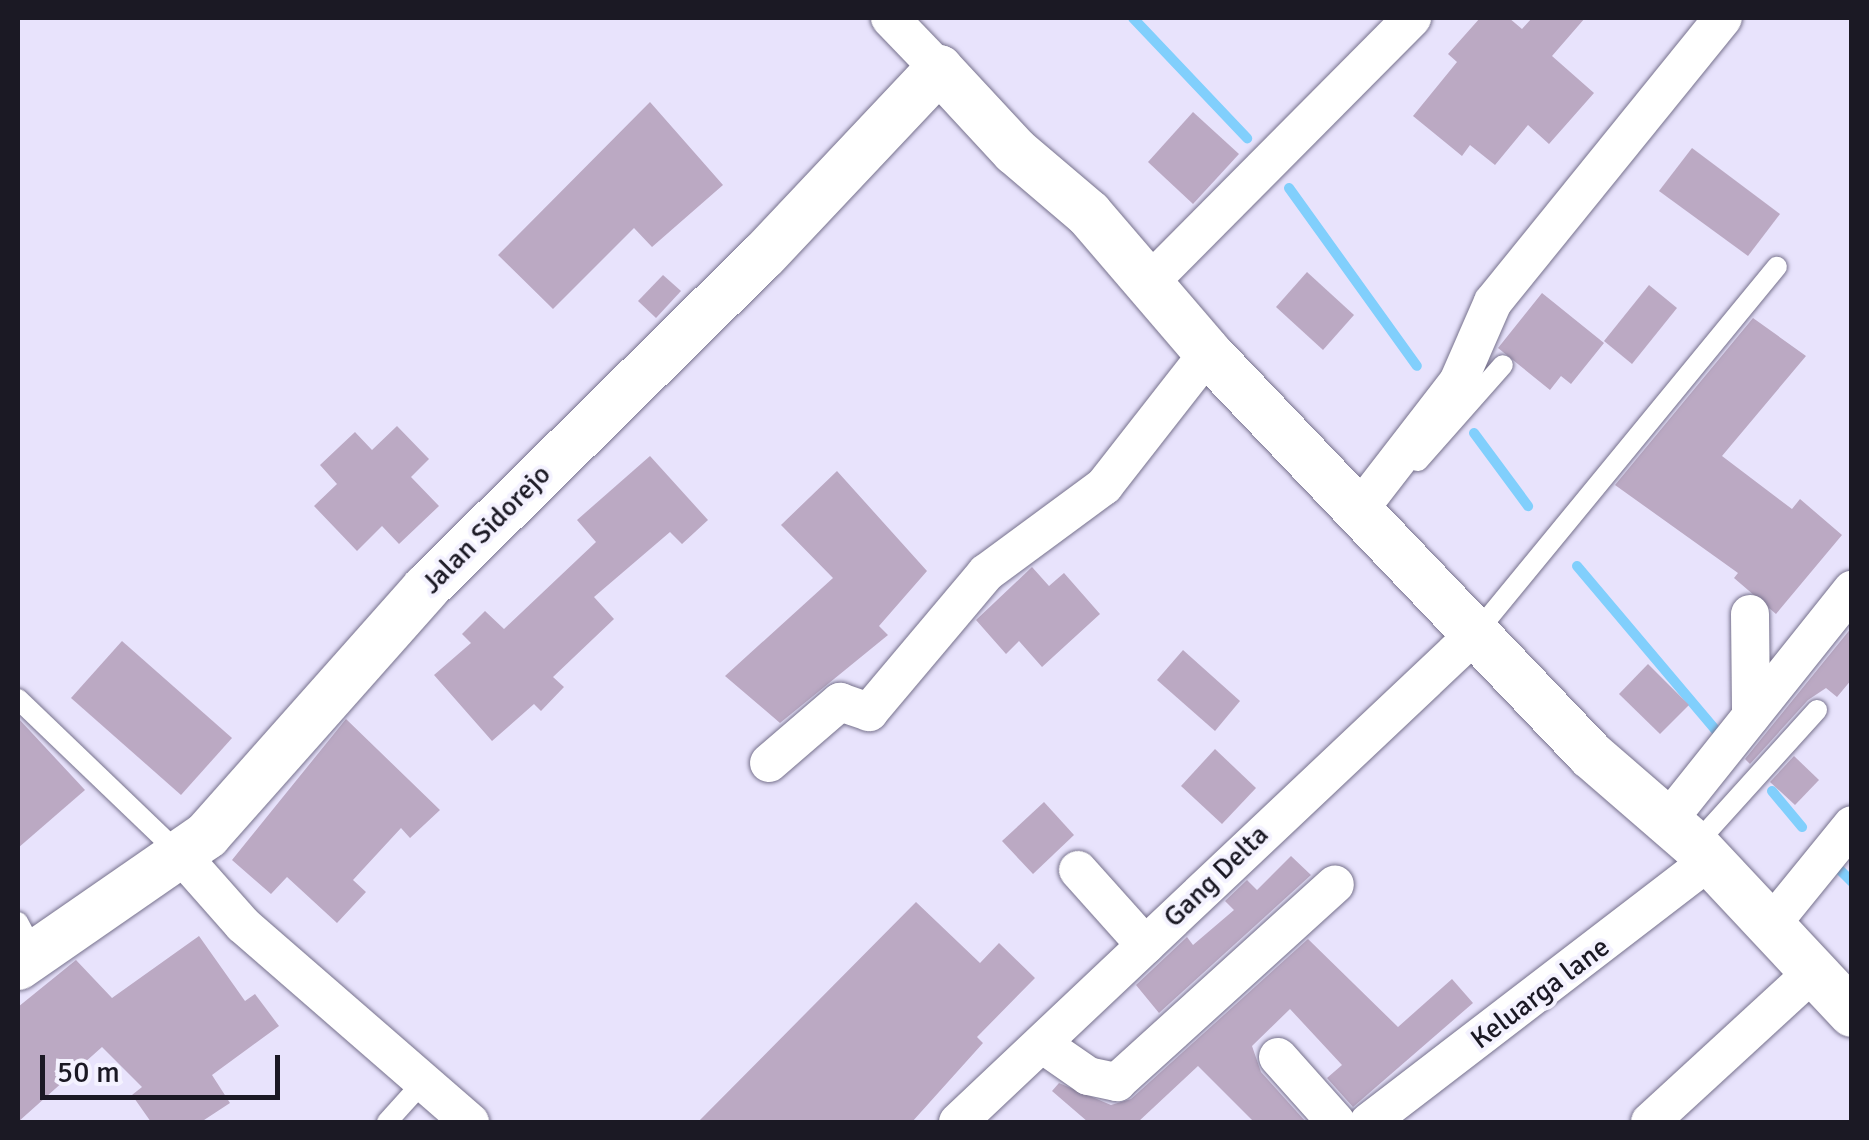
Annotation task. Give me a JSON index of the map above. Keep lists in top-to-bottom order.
{
  "streets": {
    "street": ["Jalan Sidorejo", "Gang Delta", "Keluarga lane"]
  },
  "scale_bar": "50 m"
}
